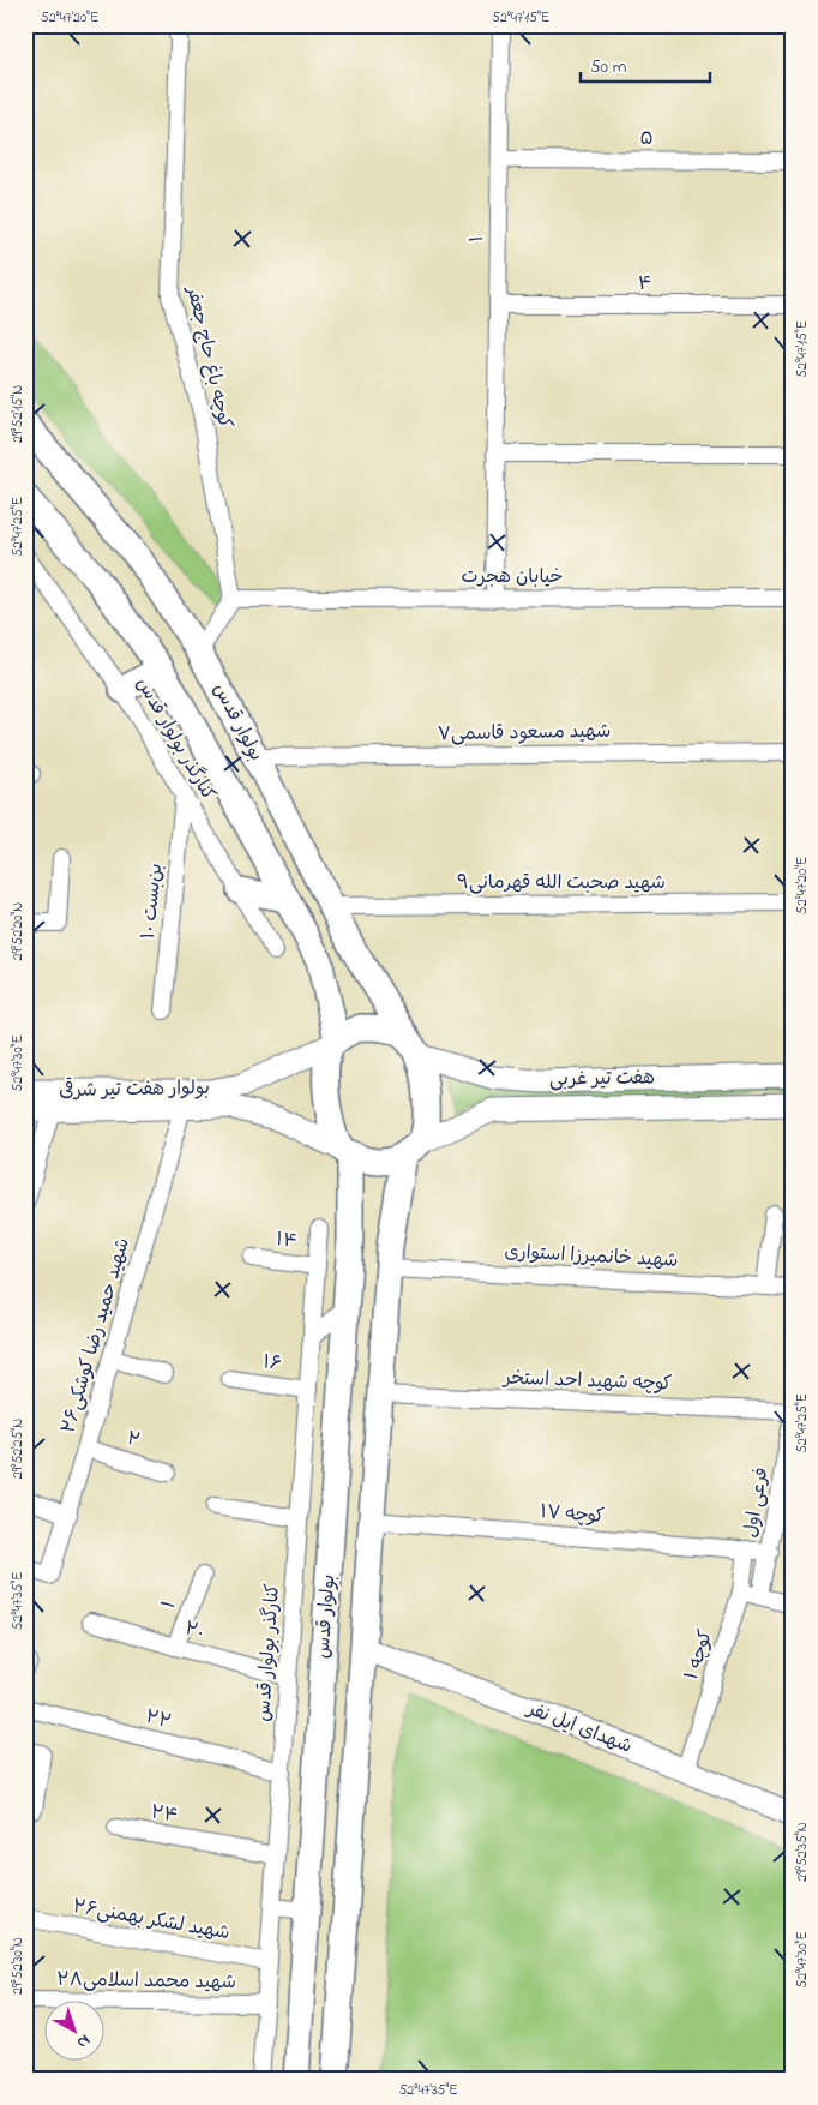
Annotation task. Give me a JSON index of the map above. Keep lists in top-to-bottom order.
{
  "streets": {
    "main road": [
      "بولوار قدس",
      "هفت تیر غربی",
      "بولوار هفت تیر شرقی",
      "شهدای ایل نفر"
    ],
    "street": [
      "۵",
      "۱",
      "۴",
      "کوچه باغ حاج جعفر",
      "خیابان هجرت",
      "شهید مسعود قاسمی۷",
      "کنارگذر بولوار قدس",
      "شهید صحبت الله قهرمانی۹",
      "بن‌بست ۱۰",
      "۱۴",
      "شهید خانمیرزا استواری",
      "شهید حمید رضا کوشکی۲۶",
      "۱۶",
      "کوچه شهید احد استخر",
      "۲",
      "فرعی اول",
      "کوچه ۱۷",
      "۲۰",
      "کوچه ۱",
      "۲۲",
      "۲۴",
      "شهید لشکر بهمنی۲۶",
      "شهید محمد اسلامی۲۸"
    ]
  },
  "crossings": [
    ["۵", "۱"],
    ["۱", "۴"],
    ["۱", "خیابان هجرت"],
    ["۱", "۲۰"],
    ["کوچه باغ حاج جعفر", "خیابان هجرت"],
    ["بولوار قدس", "شهید مسعود قاسمی۷"],
    ["بولوار قدس", "شهید صحبت الله قهرمانی۹"],
    ["بولوار قدس", "هفت تیر غربی"],
    ["بولوار قدس", "بولوار هفت تیر شرقی"],
    ["بولوار قدس", "شهید خانمیرزا استواری"],
    ["بولوار قدس", "کوچه شهید احد استخر"],
    ["بولوار قدس", "کوچه ۱۷"],
    ["بولوار قدس", "شهدای ایل نفر"],
    ["کنارگذر بولوار قدس", "بن‌بست ۱۰"],
    ["کنارگذر بولوار قدس", "۱۴"],
    ["کنارگذر بولوار قدس", "۱۶"],
    ["کنارگذر بولوار قدس", "۲۰"],
    ["کنارگذر بولوار قدس", "۲۲"],
    ["کنارگذر بولوار قدس", "۲۴"],
    ["کنارگذر بولوار قدس", "شهید لشکر بهمنی۲۶"],
    ["کنارگذر بولوار قدس", "شهید محمد اسلامی۲۸"],
    ["هفت تیر غربی", "بولوار هفت تیر شرقی"],
    ["بولوار هفت تیر شرقی", "شهید حمید رضا کوشکی۲۶"],
    ["شهید حمید رضا کوشکی۲۶", "۲"],
    ["کوچه شهید احد استخر", "فرعی اول"],
    ["فرعی اول", "کوچه ۱۷"],
    ["کوچه ۱۷", "کوچه ۱"],
    ["کوچه ۱", "شهدای ایل نفر"]
  ],
  "scale_bar": "50 m",
  "north": "bottom right",
  "coordinates": [
    "52°47'20\"E",
    "52°47'15\"E",
    "29°52'15\"N",
    "52°47'25\"E",
    "29°52'20\"N",
    "52°47'30\"E",
    "29°52'25\"N",
    "52°47'35\"E",
    "29°52'35\"N",
    "29°52'30\"N"
  ]
}
